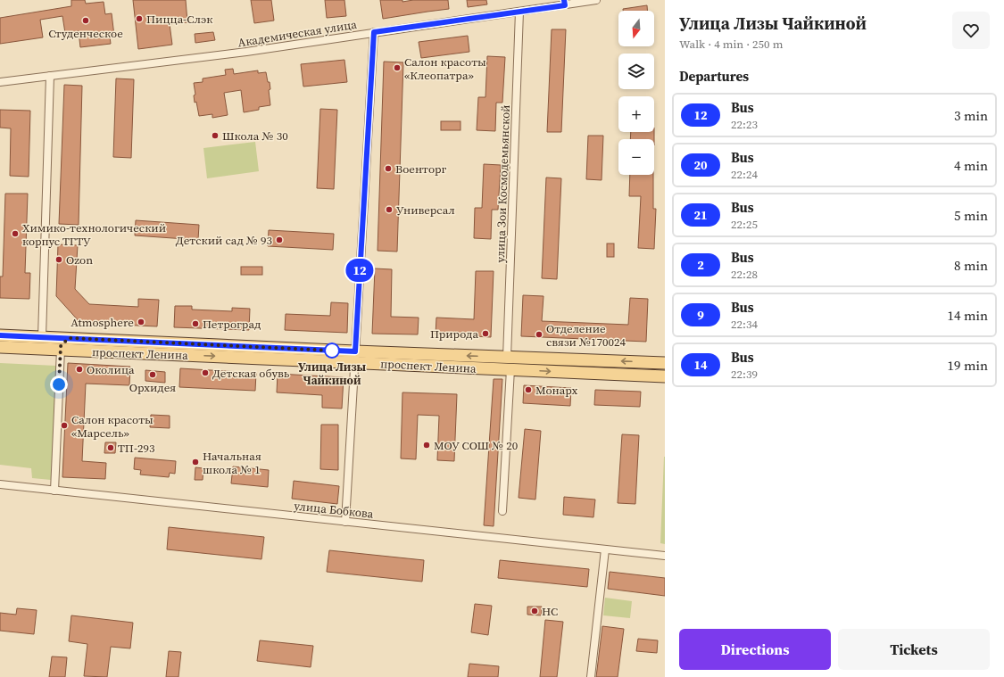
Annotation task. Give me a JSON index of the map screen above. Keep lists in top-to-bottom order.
{
  "streets": {
    "main road": ["проспект Ленина"],
    "street": ["Академическая улица", "улица Зои Космодемьянской", "улица Бобкова"]
  },
  "crossings": [
    ["Академическая улица", "улица Зои Космодемьянской"],
    ["улица Зои Космодемьянской", "проспект Ленина"]
  ],
  "places": [
    "Пицца-Слэк",
    "Студенческое",
    "Салон красоты «Клеопатра»",
    "Школа № 30",
    "Военторг",
    "Универсал",
    "Химико-технологический корпус ТГТУ",
    "Детский сад № 93",
    "Ozon",
    "Atmosphere",
    "Петроград",
    "Природа",
    "Отделение связи №170024",
    "Улица Лизы Чайкиной",
    "Околица",
    "Детская обувь",
    "Орхидея",
    "Монарх",
    "Салон красоты «Марсель»",
    "МОУ СОШ № 20",
    "ТП-293",
    "Начальная школа № 1",
    "НС"
  ],
  "lines": ["bus line 12"],
  "north": "bottom",
  "page": {
    "on_map": "12",
    "heading": [
      ["Улица Лизы Чайкиной", "Walk · 4 min · 250 m"],
      "Departures"
    ],
    "map_buttons": ["+", "−"],
    "list": [
      {
        "mark": "12",
        "name": "Bus",
        "note": "22:23",
        "value": "3 min"
      },
      {
        "mark": "20",
        "name": "Bus",
        "note": "22:24",
        "value": "4 min"
      },
      {
        "mark": "21",
        "name": "Bus",
        "note": "22:25",
        "value": "5 min"
      },
      {
        "mark": "2",
        "name": "Bus",
        "note": "22:28",
        "value": "8 min"
      },
      {
        "mark": "9",
        "name": "Bus",
        "note": "22:34",
        "value": "14 min"
      },
      {
        "mark": "14",
        "name": "Bus",
        "note": "22:39",
        "value": "19 min"
      }
    ],
    "buttons": ["Directions", "Tickets"]
  }
}
